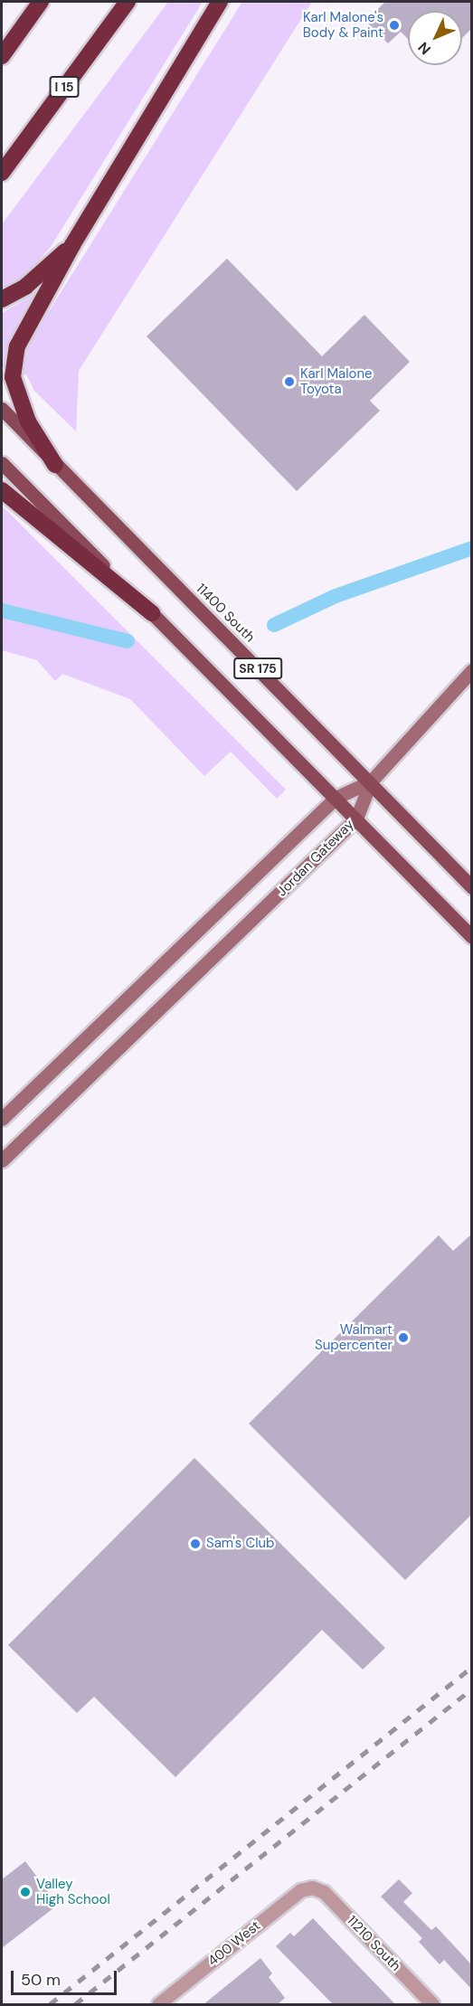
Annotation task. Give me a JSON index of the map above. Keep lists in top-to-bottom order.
{
  "streets": {
    "highway": ["I 15"],
    "main road": ["11400 South", "SR 175", "Jordan Gateway"],
    "street": ["400 West", "11210 South"]
  },
  "crossings": [
    ["11400 South", "Jordan Gateway"],
    ["SR 175", "Jordan Gateway"],
    ["400 West", "11210 South"]
  ],
  "places": [
    "Karl Malone's Body & Paint",
    "Karl Malone Toyota",
    "Walmart Supercenter",
    "Sam's Club",
    "Valley High School"
  ],
  "scale_bar": "50 m",
  "north": "bottom left"
}
